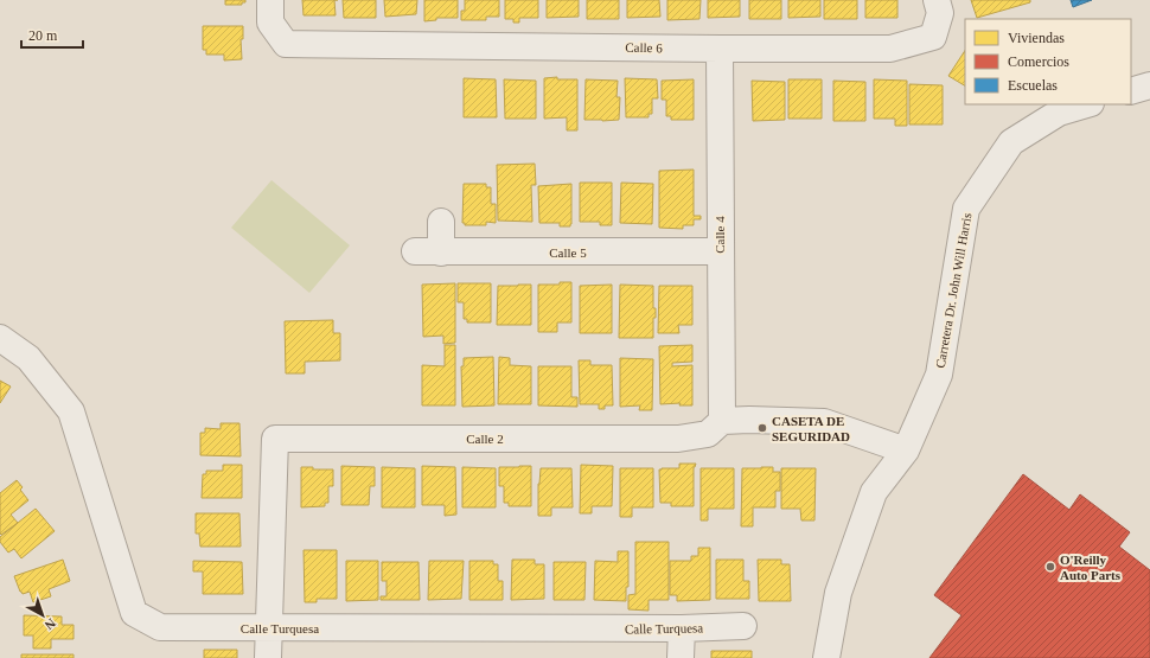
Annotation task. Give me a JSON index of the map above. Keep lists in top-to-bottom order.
{
  "streets": {
    "street": [
      "Calle 6",
      "Calle 4",
      "Calle 5",
      "Carretera Dr. John Will Harris",
      "Calle 2",
      "Calle Turquesa"
    ]
  },
  "crossings": [
    ["Calle 6", "Calle 4"],
    ["Calle 4", "Calle 5"],
    ["Calle 4", "Calle 2"],
    ["Calle 2", "Calle Turquesa"]
  ],
  "places": ["CASETA DE SEGURIDAD", "O'Reilly Auto Parts"],
  "legend": ["Viviendas", "Comercios", "Escuelas"],
  "scale_bar": "20 m",
  "north": "bottom right"
}
